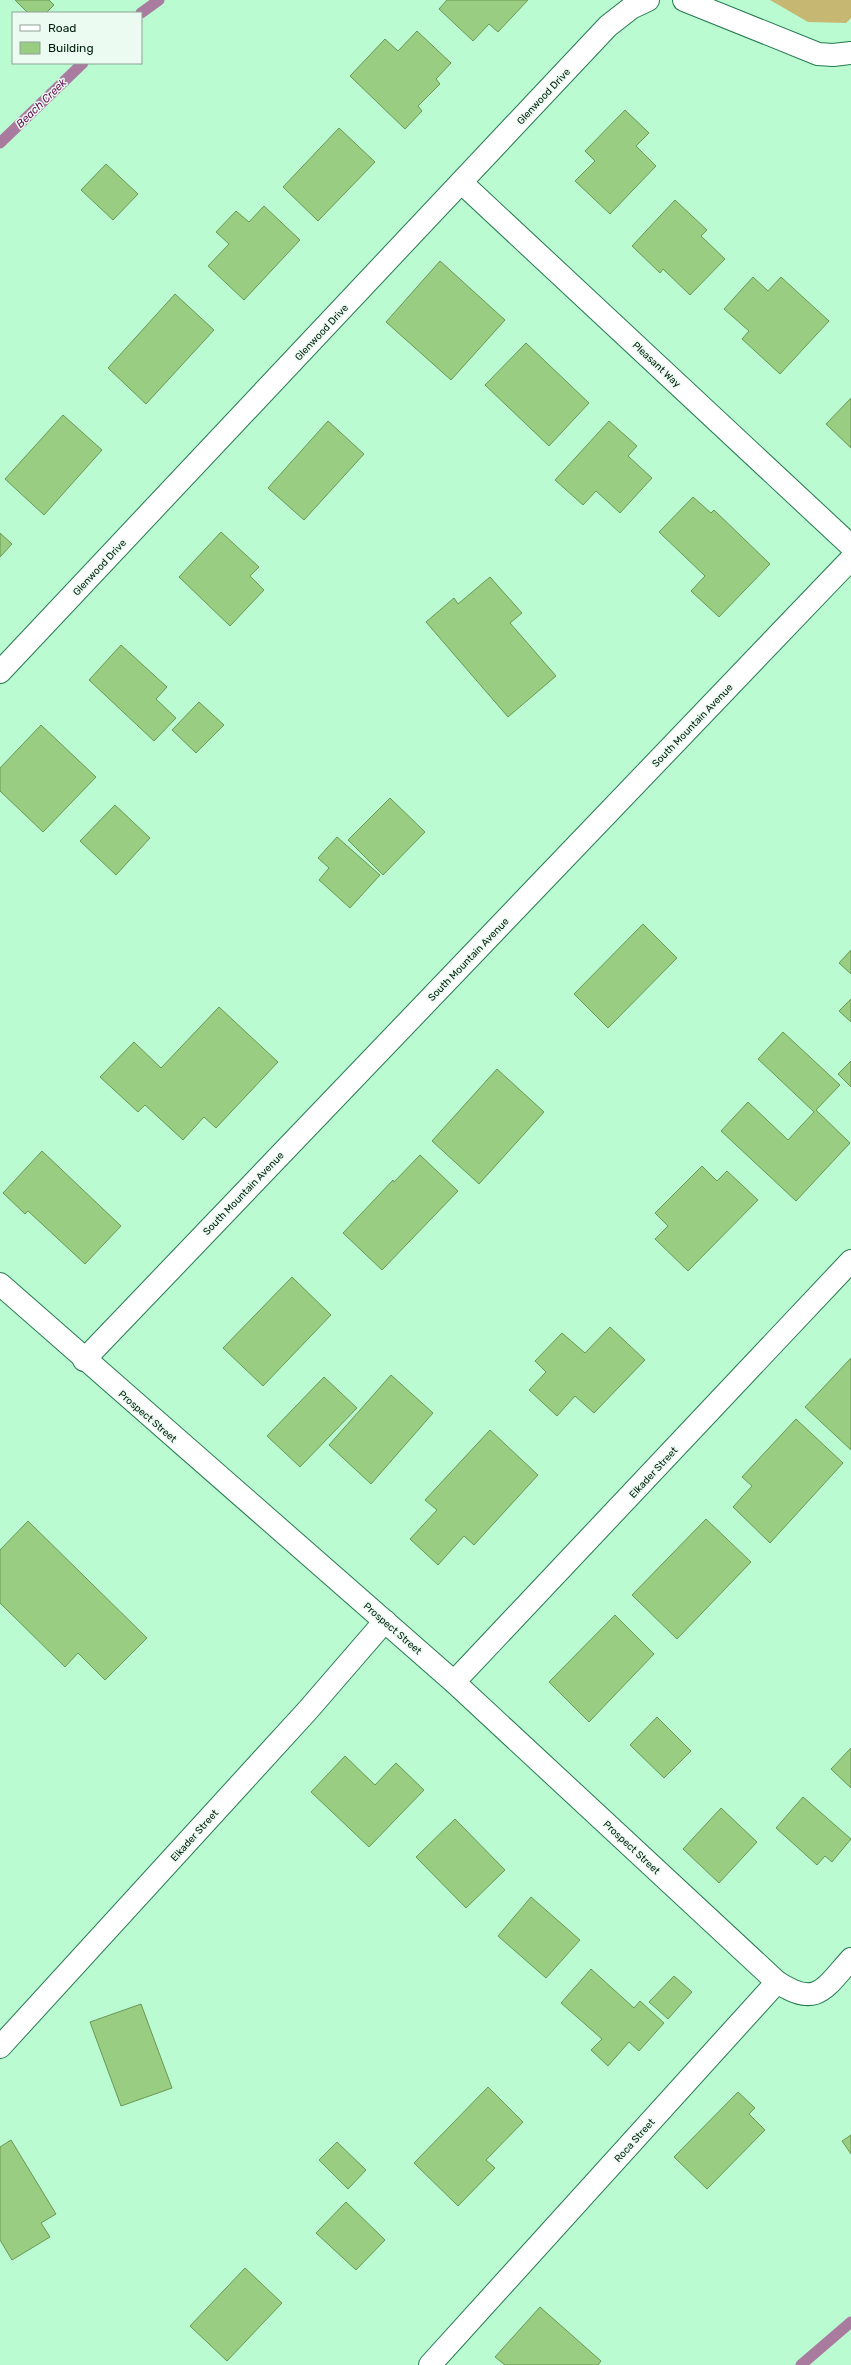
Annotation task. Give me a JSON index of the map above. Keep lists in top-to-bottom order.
{
  "streets": {
    "street": [
      "Glenwood Drive",
      "Pleasant Way",
      "South Mountain Avenue",
      "Prospect Street",
      "Elkader Street",
      "Roca Street"
    ]
  },
  "crossings": [
    ["Glenwood Drive", "Pleasant Way"],
    ["South Mountain Avenue", "Prospect Street"],
    ["Prospect Street", "Elkader Street"],
    ["Prospect Street", "Roca Street"]
  ],
  "water": ["Beach Creek"],
  "legend": ["Road", "Building"]
}
